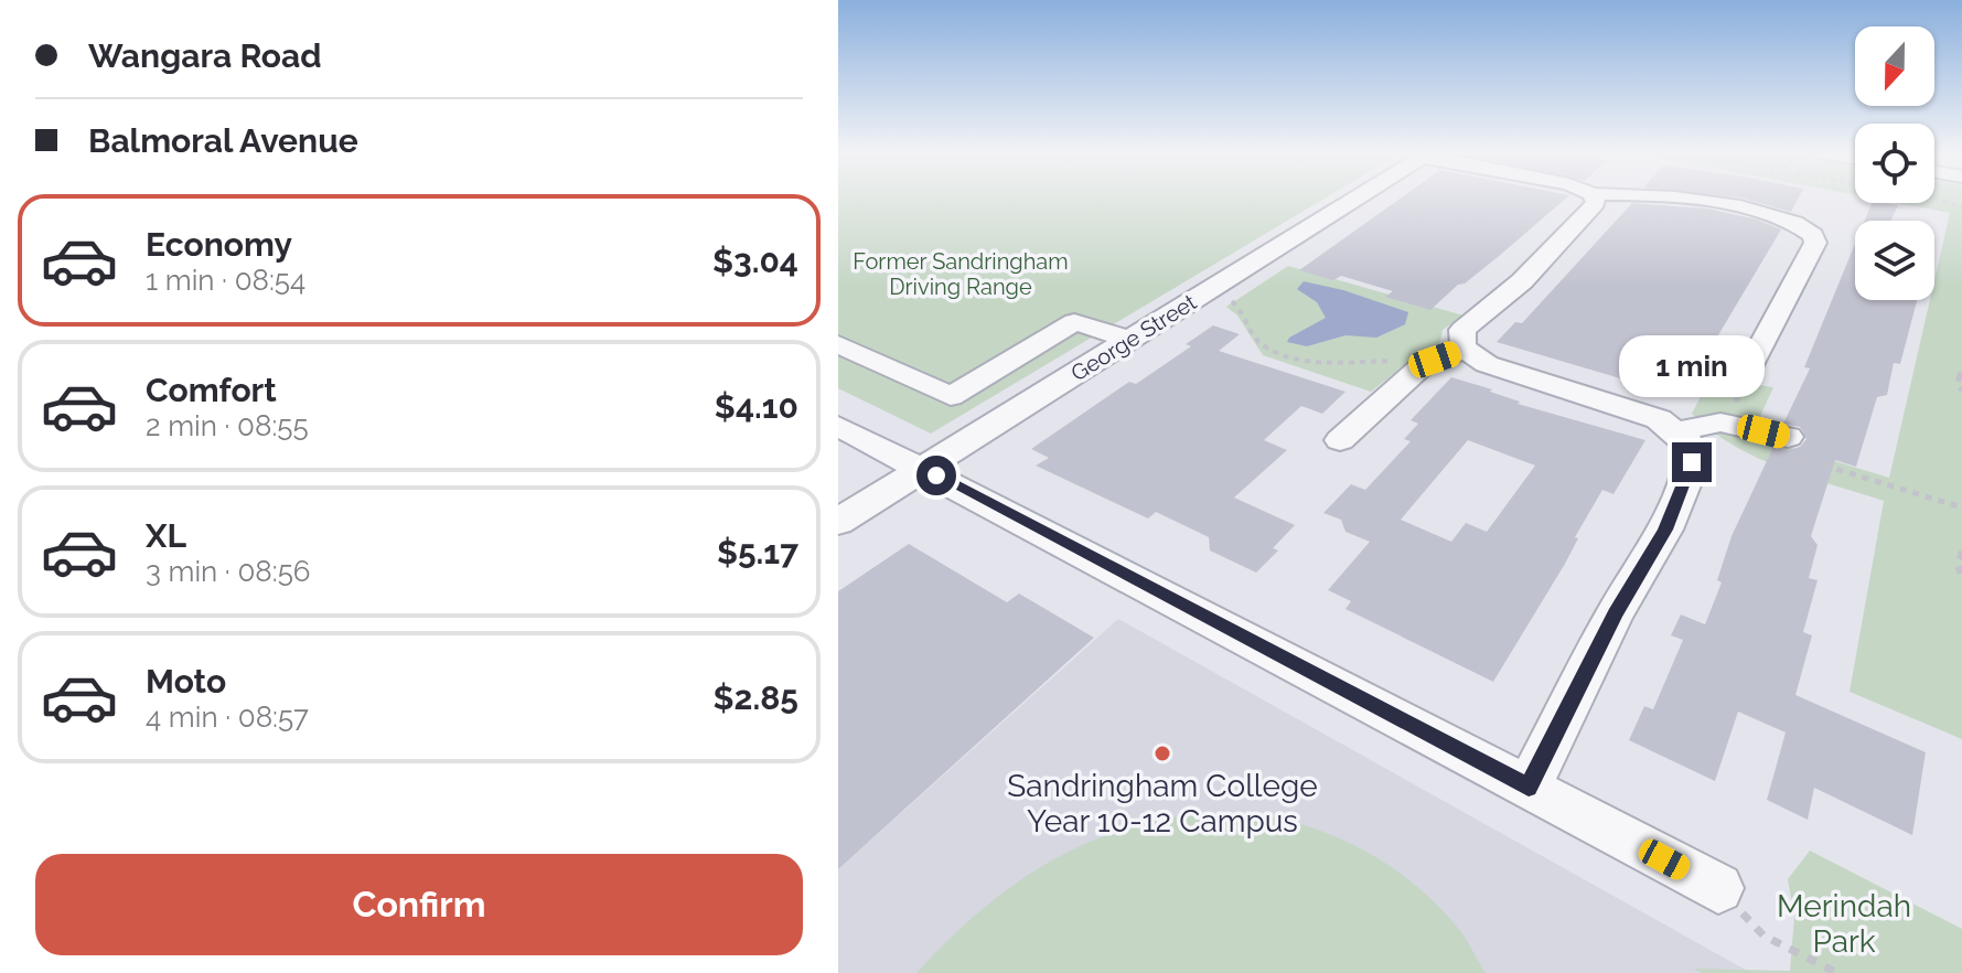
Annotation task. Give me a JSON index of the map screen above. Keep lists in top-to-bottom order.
{
  "streets": {
    "street": ["George Street"]
  },
  "parks": ["Former Sandringham Driving Range", "Merindah Park"],
  "places": ["Sandringham College Year 10-12 Campus"],
  "north": "bottom",
  "page": {
    "banner": ["Wangara Road", "Balmoral Avenue"],
    "list": [
      {
        "name": "Economy",
        "note": "1 min · 08:54",
        "value": "$3.04"
      },
      {
        "name": "Comfort",
        "note": "2 min · 08:55",
        "value": "$4.10"
      },
      {
        "name": "XL",
        "note": "3 min · 08:56",
        "value": "$5.17"
      },
      {
        "name": "Moto",
        "note": "4 min · 08:57",
        "value": "$2.85"
      }
    ],
    "bubble": "1 min",
    "buttons": "Confirm"
  }
}
